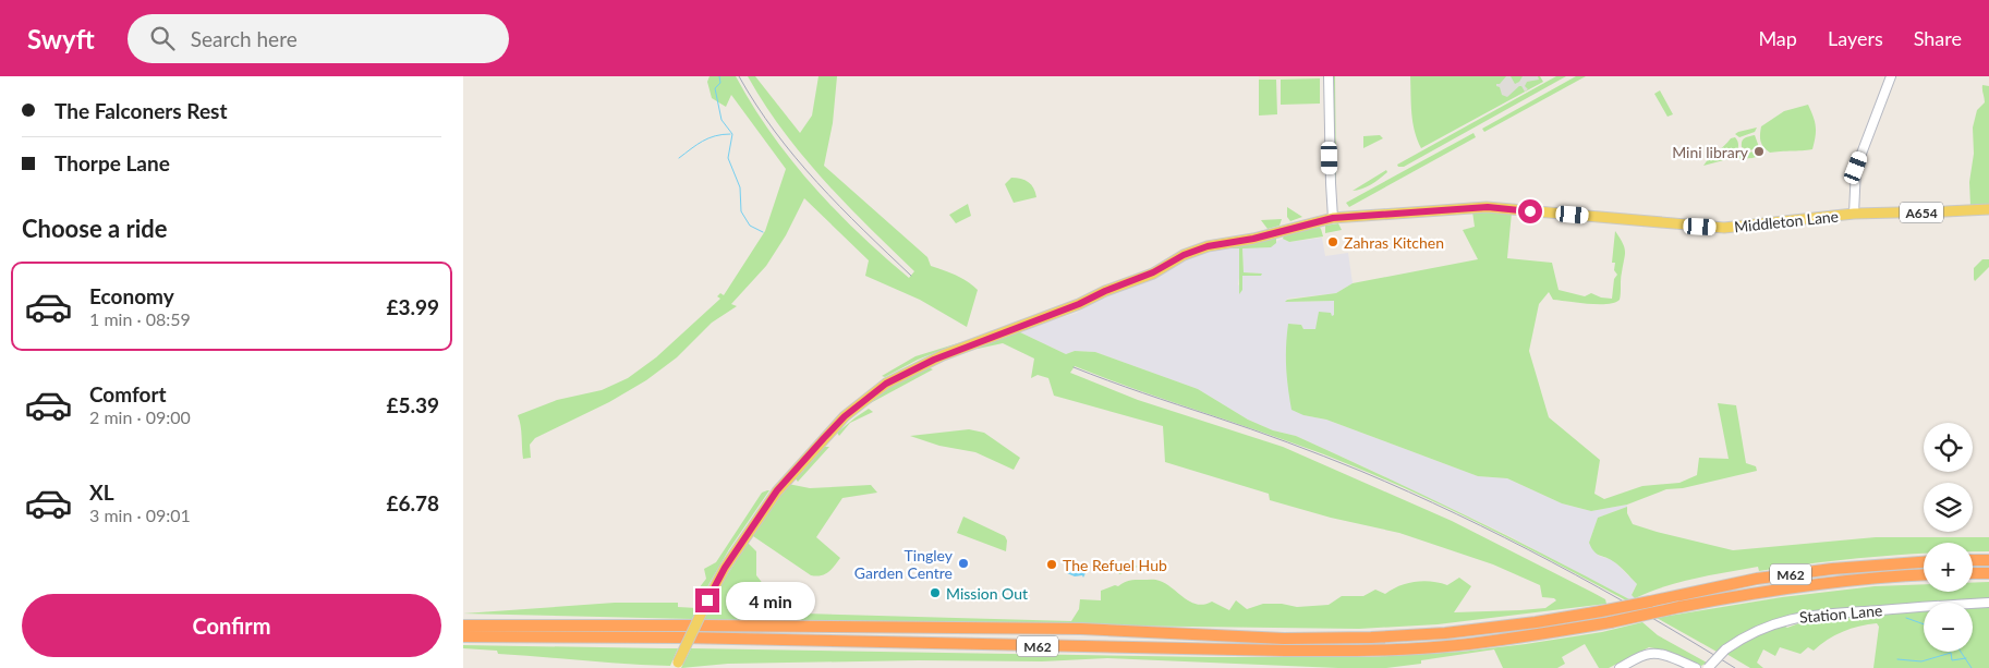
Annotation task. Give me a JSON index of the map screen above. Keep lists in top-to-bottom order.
{
  "streets": {
    "highway": ["M62"],
    "main road": ["A654", "Middleton Lane"],
    "street": ["Station Lane"]
  },
  "crossings": [
    ["A654", "Middleton Lane"]
  ],
  "places": [
    "Mini library",
    "Zahras Kitchen",
    "Tingley Garden Centre",
    "The Refuel Hub",
    "Mission Out"
  ],
  "page": {
    "header": "Swyft",
    "search": "Search here",
    "nav": ["Map", "Layers", "Share"],
    "banner": ["The Falconers Rest", "Thorpe Lane"],
    "heading": "Choose a ride",
    "list": [
      {
        "name": "Economy",
        "note": "1 min · 08:59",
        "value": "£3.99"
      },
      {
        "name": "Comfort",
        "note": "2 min · 09:00",
        "value": "£5.39"
      },
      {
        "name": "XL",
        "note": "3 min · 09:01",
        "value": "£6.78"
      }
    ],
    "map_buttons": ["+", "−"],
    "bubble": "4 min",
    "buttons": "Confirm"
  }
}
